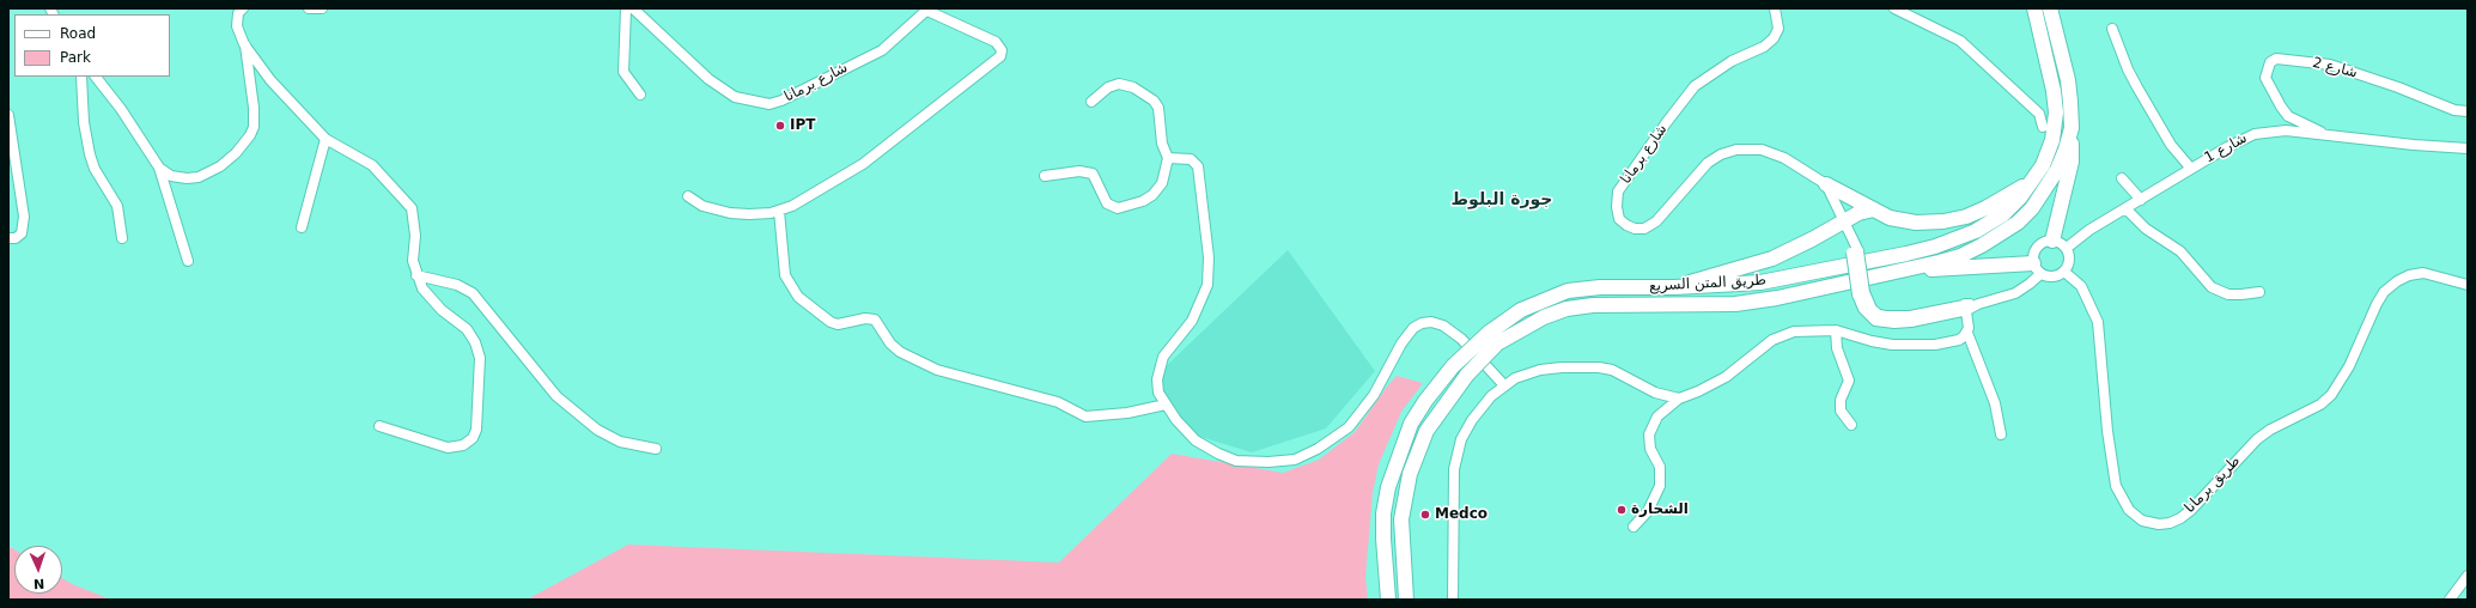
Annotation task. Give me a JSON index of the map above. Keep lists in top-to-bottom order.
{
  "streets": {
    "highway": ["طريق المتن السريع"],
    "street": [
      "شارع 2",
      "شارع برمانا",
      "شارع 1",
      "طريق برمانا"
    ]
  },
  "crossings": [
    ["شارع 2", "شارع 1"],
    ["شارع 1", "طريق برمانا"]
  ],
  "districts": ["جورة البلوط"],
  "places": ["IPT", "الشحارة", "Medco"],
  "legend": ["Road", "Park"],
  "north": "bottom"
}
